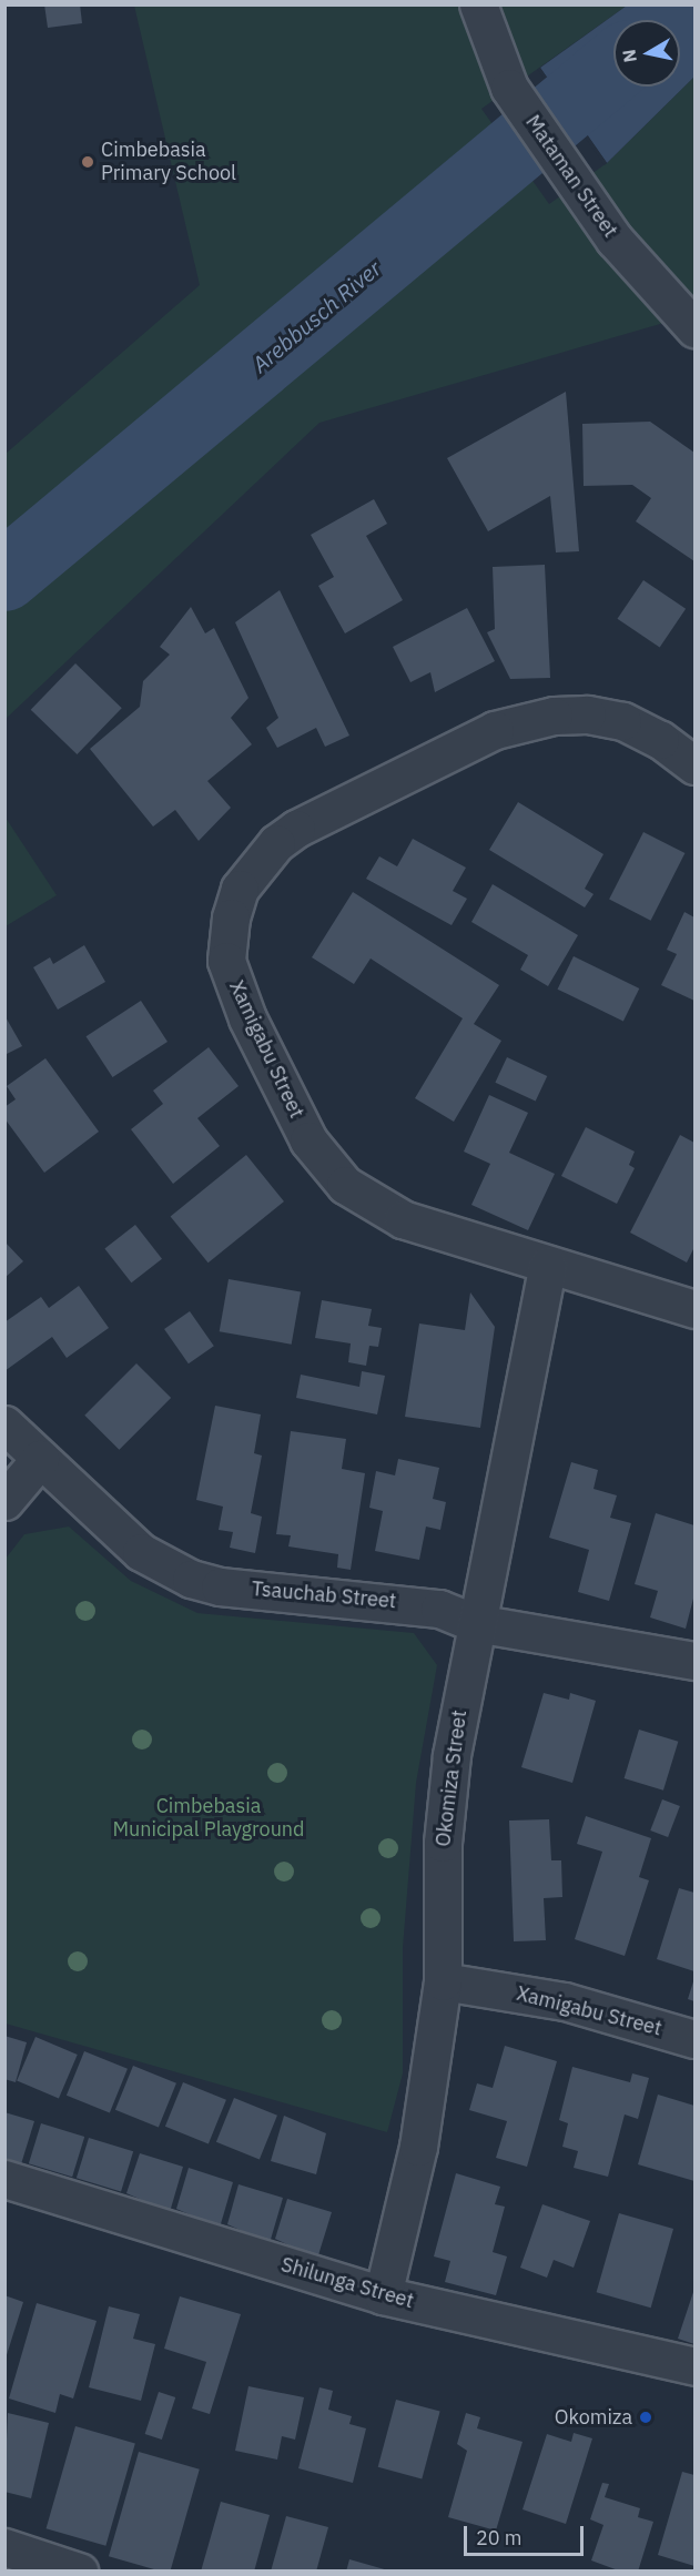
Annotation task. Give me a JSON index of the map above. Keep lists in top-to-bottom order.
{
  "streets": {
    "street": [
      "Mataman Street",
      "Xamigabu Street",
      "Tsauchab Street",
      "Okomiza Street",
      "Shilunga Street"
    ]
  },
  "crossings": [
    ["Xamigabu Street", "Okomiza Street"],
    ["Tsauchab Street", "Okomiza Street"],
    ["Okomiza Street", "Shilunga Street"]
  ],
  "water": ["Arebbusch River"],
  "parks": ["Cimbebasia Municipal Playground"],
  "places": ["Cimbebasia Primary School", "Okomiza"],
  "scale_bar": "20 m",
  "north": "left"
}
